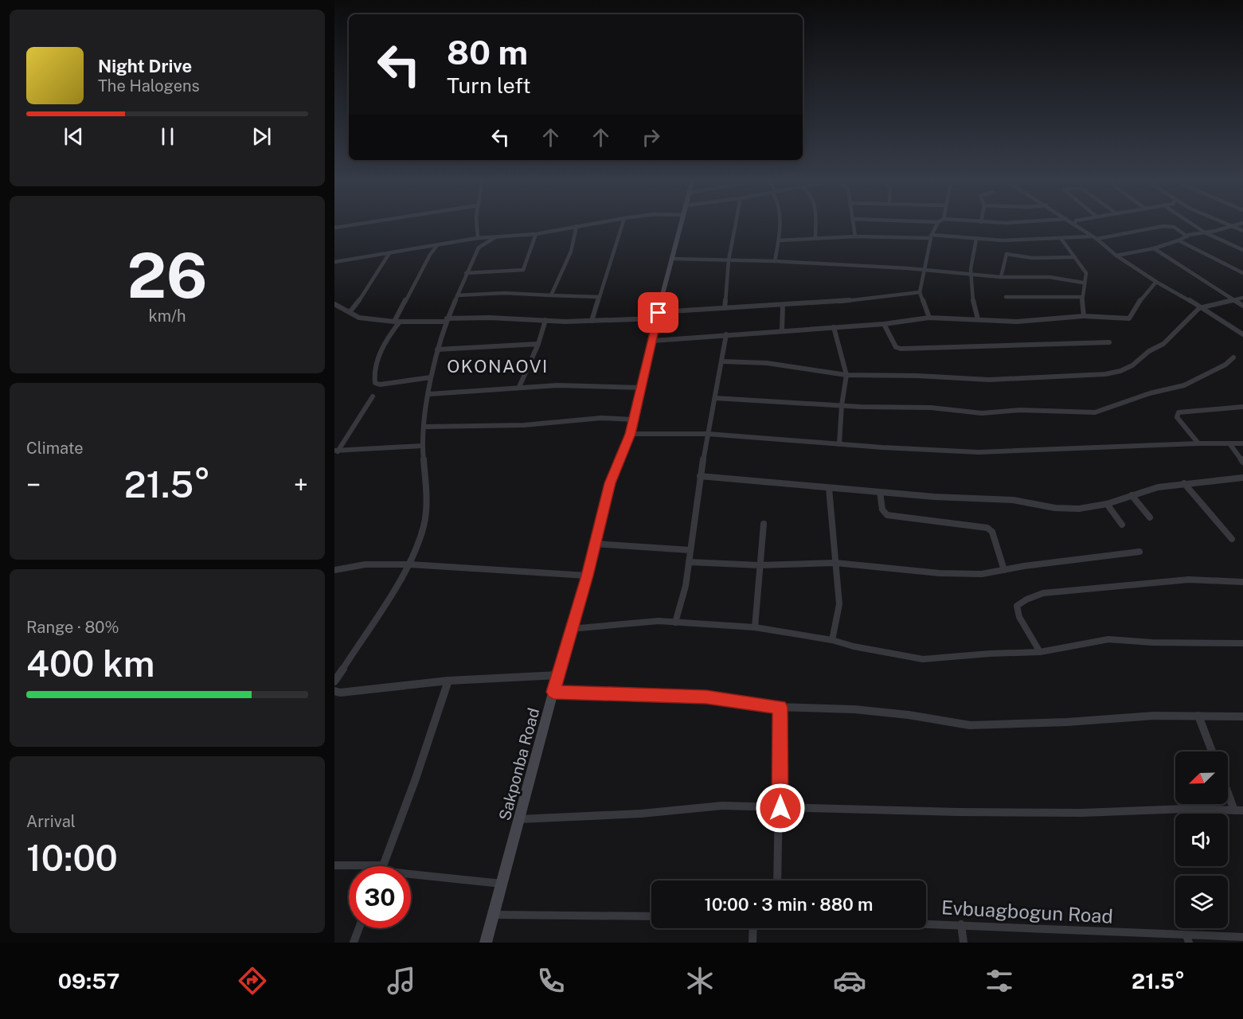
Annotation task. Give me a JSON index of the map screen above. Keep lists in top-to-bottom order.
{
  "streets": {
    "main road": ["Sakponba Road"],
    "street": ["Evbuagbogun Road"]
  },
  "districts": ["OKONAOVI"],
  "north": "bottom left",
  "page": {
    "turn": ["80 m", "Turn left"],
    "song": ["Night Drive", "The Halogens"],
    "tile": [
      ["26", "km/h"],
      "Climate",
      ["Range · 80%", "400 km"],
      ["Arrival", "10:00"]
    ],
    "heat": ["−", "21.5°", "+"],
    "limit": "30",
    "trip": "10:00 · 3 min · 880 m",
    "tabs": ["09:57", "21.5°"]
  }
}
